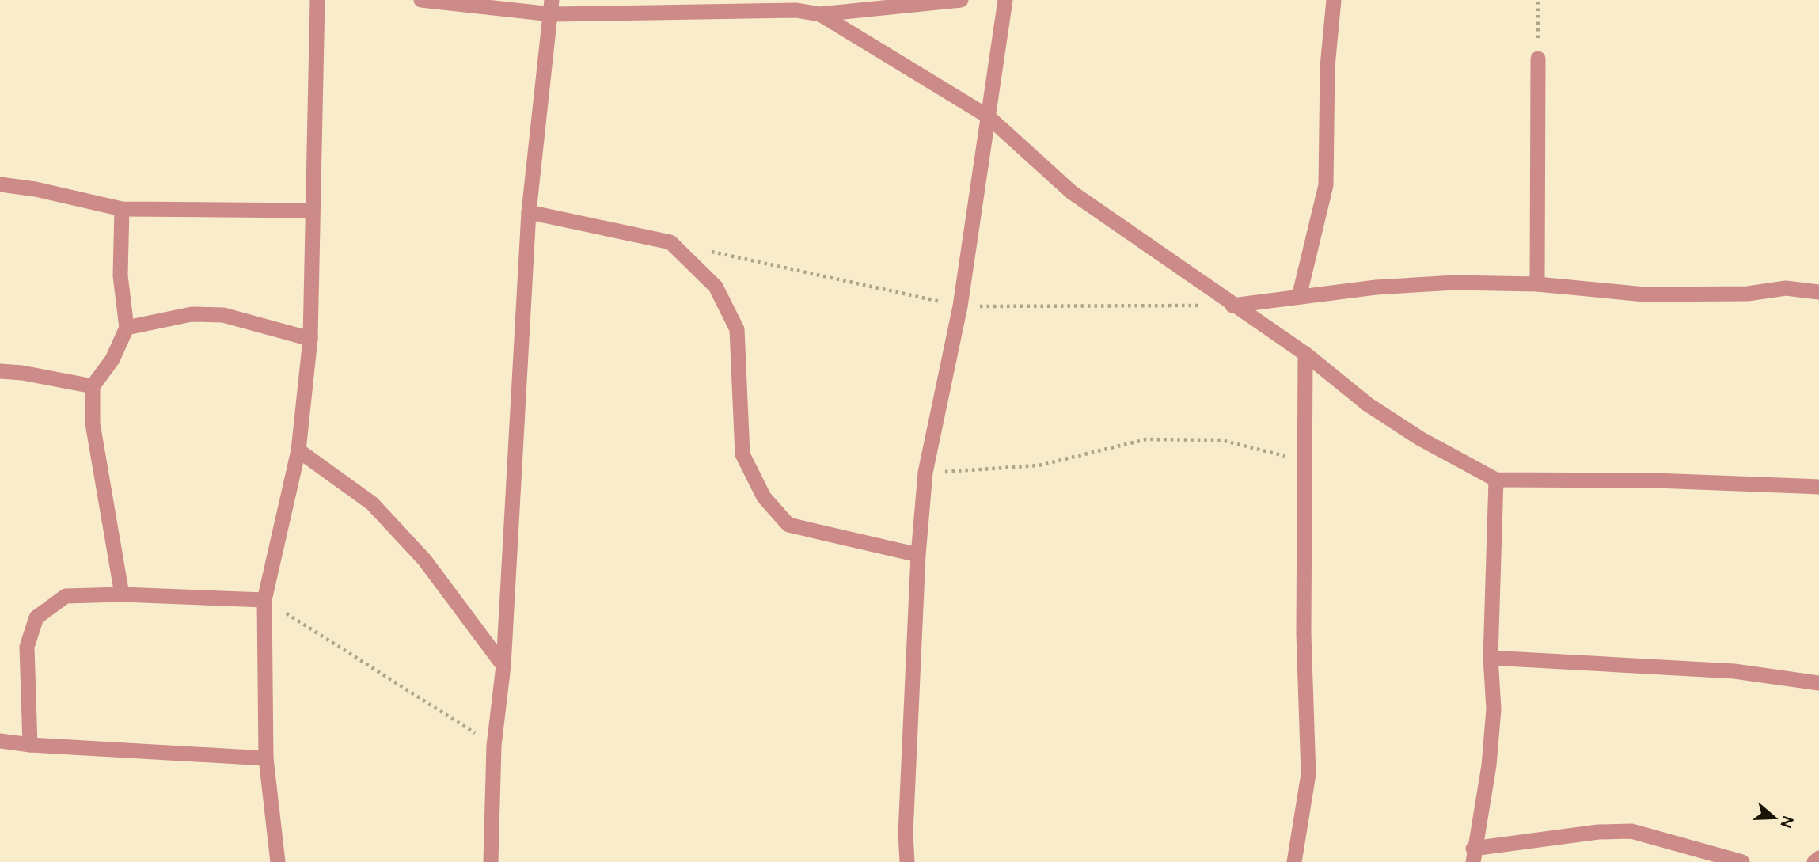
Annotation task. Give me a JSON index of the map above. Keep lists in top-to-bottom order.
{
  "north": "right"
}
